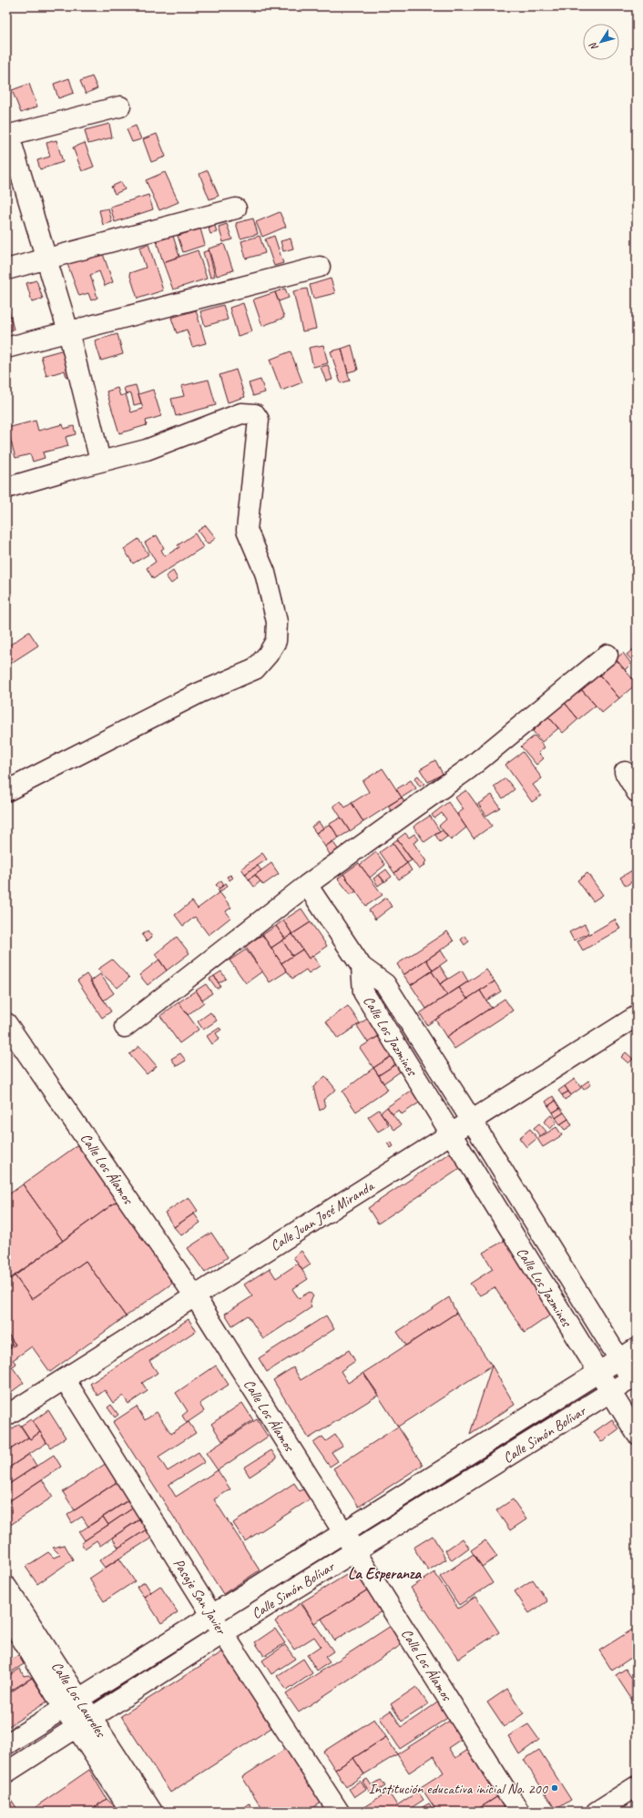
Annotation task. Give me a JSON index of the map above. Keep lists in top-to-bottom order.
{
  "streets": {
    "street": [
      "Calle Los Jazmines",
      "Calle Los Álamos",
      "Calle Juan José Miranda",
      "Calle Simón Bolívar",
      "Pasaje San Javier",
      "Calle Los Laureles"
    ]
  },
  "crossings": [
    ["Calle Los Jazmines", "Calle Juan José Miranda"],
    ["Calle Los Jazmines", "Calle Simón Bolívar"],
    ["Calle Los Álamos", "Calle Juan José Miranda"],
    ["Calle Los Álamos", "Calle Simón Bolívar"],
    ["Calle Juan José Miranda", "Pasaje San Javier"],
    ["Calle Simón Bolívar", "Pasaje San Javier"],
    ["Calle Simón Bolívar", "Calle Los Laureles"]
  ],
  "districts": ["La Esperanza"],
  "places": ["Institución educativa inicial No. 200"],
  "north": "bottom left"
}
